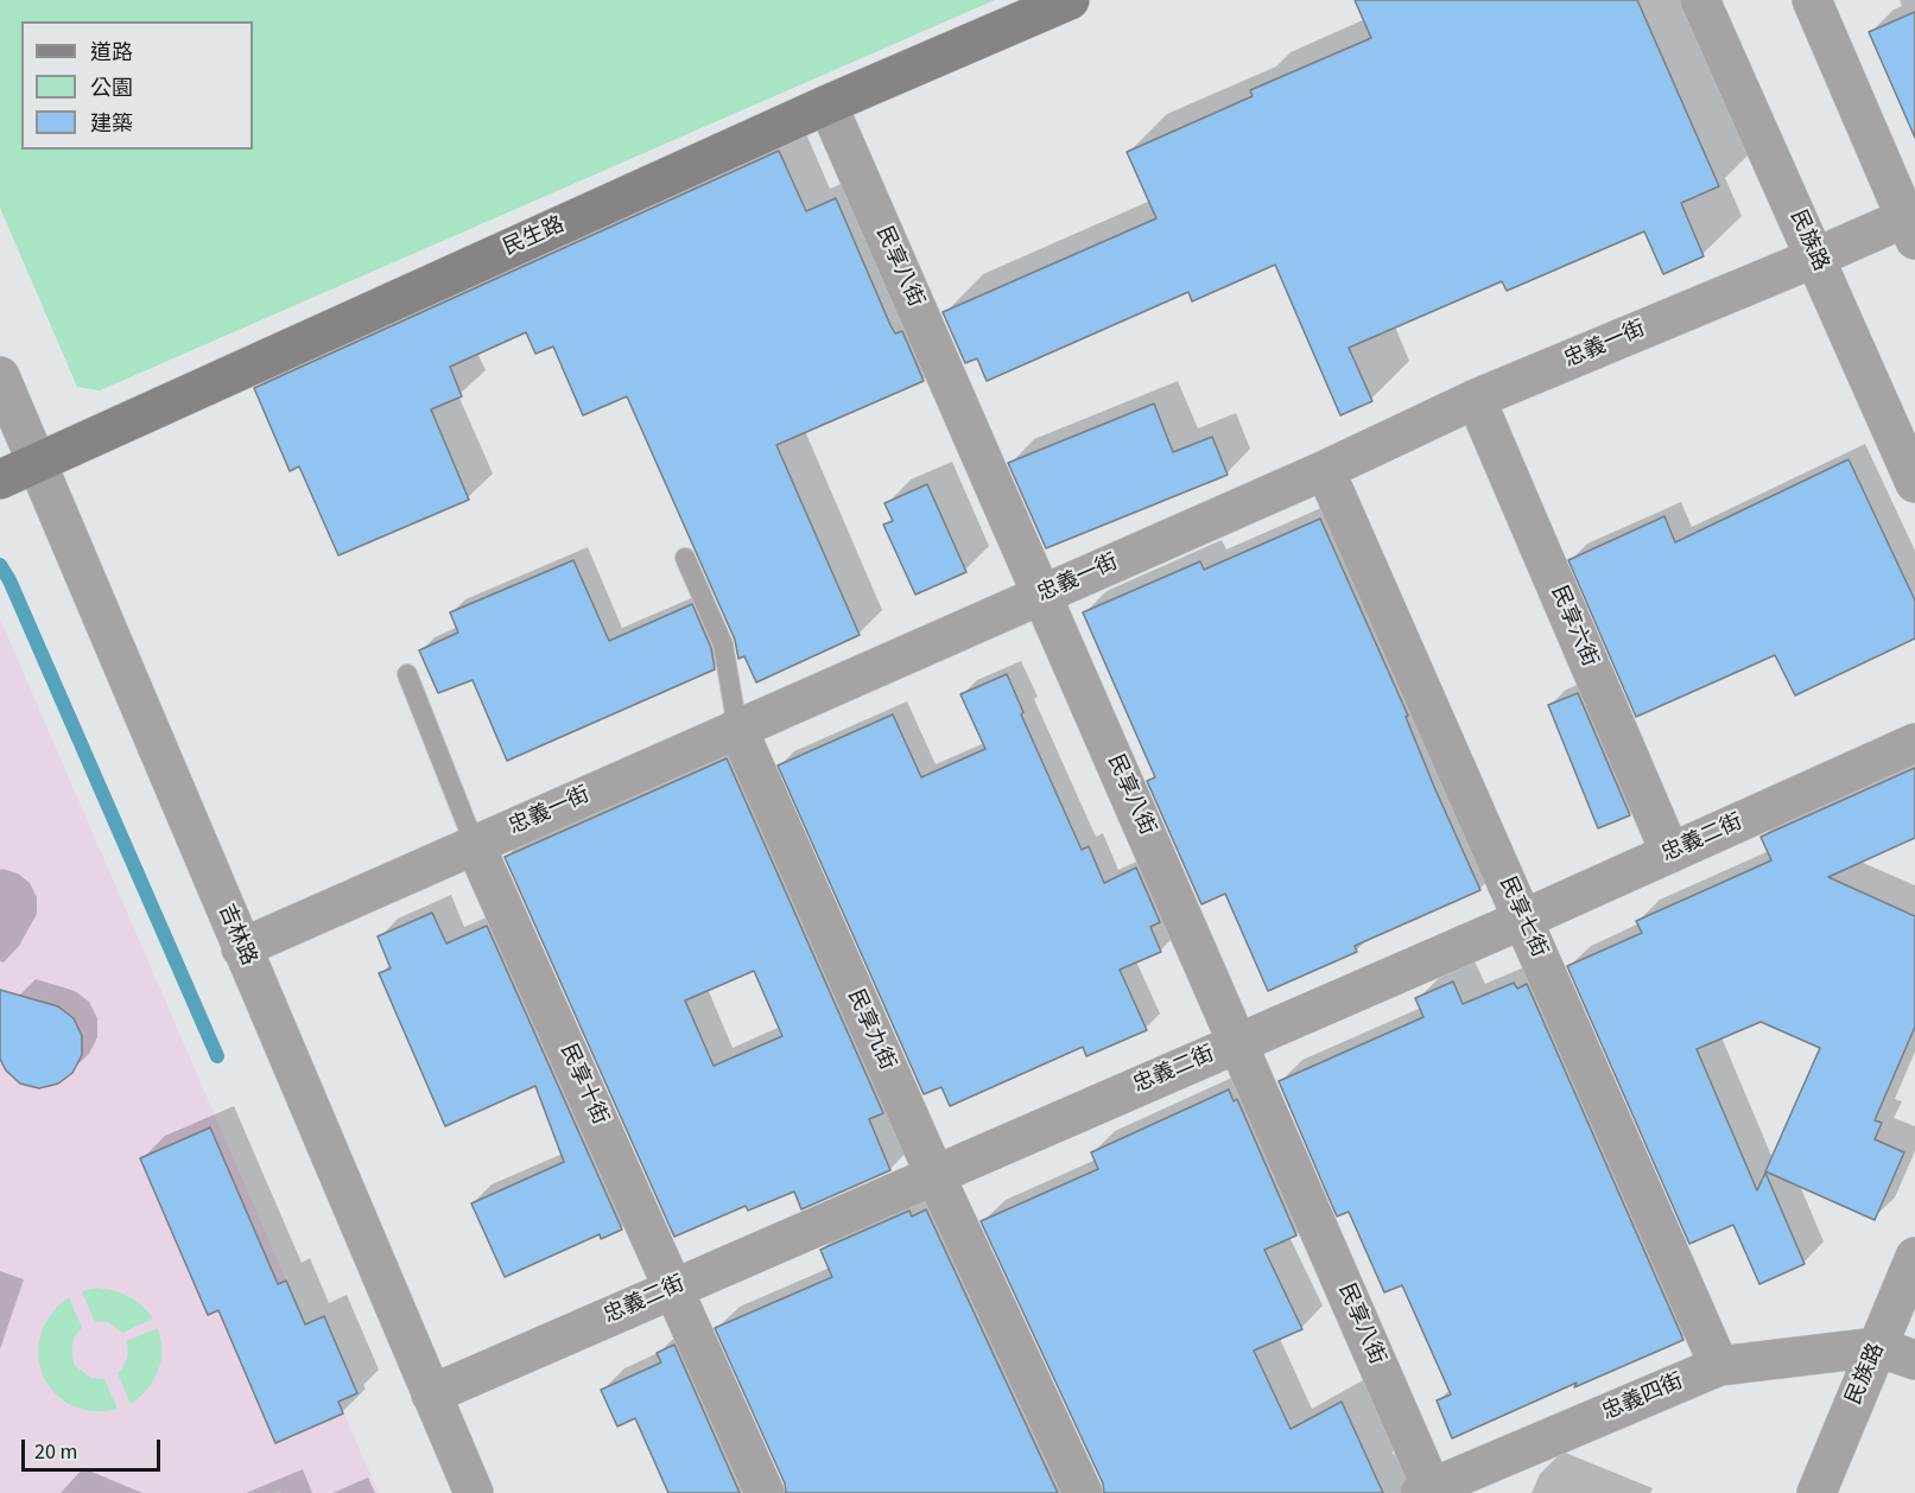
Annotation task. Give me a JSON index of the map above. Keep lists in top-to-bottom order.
{
  "streets": {
    "main road": ["民生路"],
    "street": [
      "民族路",
      "民享八街",
      "忠義一街",
      "民享六街",
      "忠義二街",
      "民享七街",
      "吉林路",
      "民享九街",
      "民享十街",
      "忠義四街"
    ]
  },
  "crossings": [
    ["民生路", "民享八街"],
    ["民生路", "吉林路"],
    ["民族路", "忠義一街"],
    ["民族路", "忠義四街"],
    ["民享八街", "忠義一街"],
    ["民享八街", "忠義二街"],
    ["民享八街", "忠義四街"],
    ["忠義一街", "民享六街"],
    ["忠義一街", "民享七街"],
    ["忠義一街", "吉林路"],
    ["忠義一街", "民享九街"],
    ["忠義一街", "民享十街"],
    ["民享六街", "忠義二街"],
    ["忠義二街", "民享七街"],
    ["忠義二街", "吉林路"],
    ["忠義二街", "民享九街"],
    ["忠義二街", "民享十街"],
    ["民享七街", "忠義四街"]
  ],
  "legend": ["道路", "公園", "建築"],
  "scale_bar": "20 m"
}
